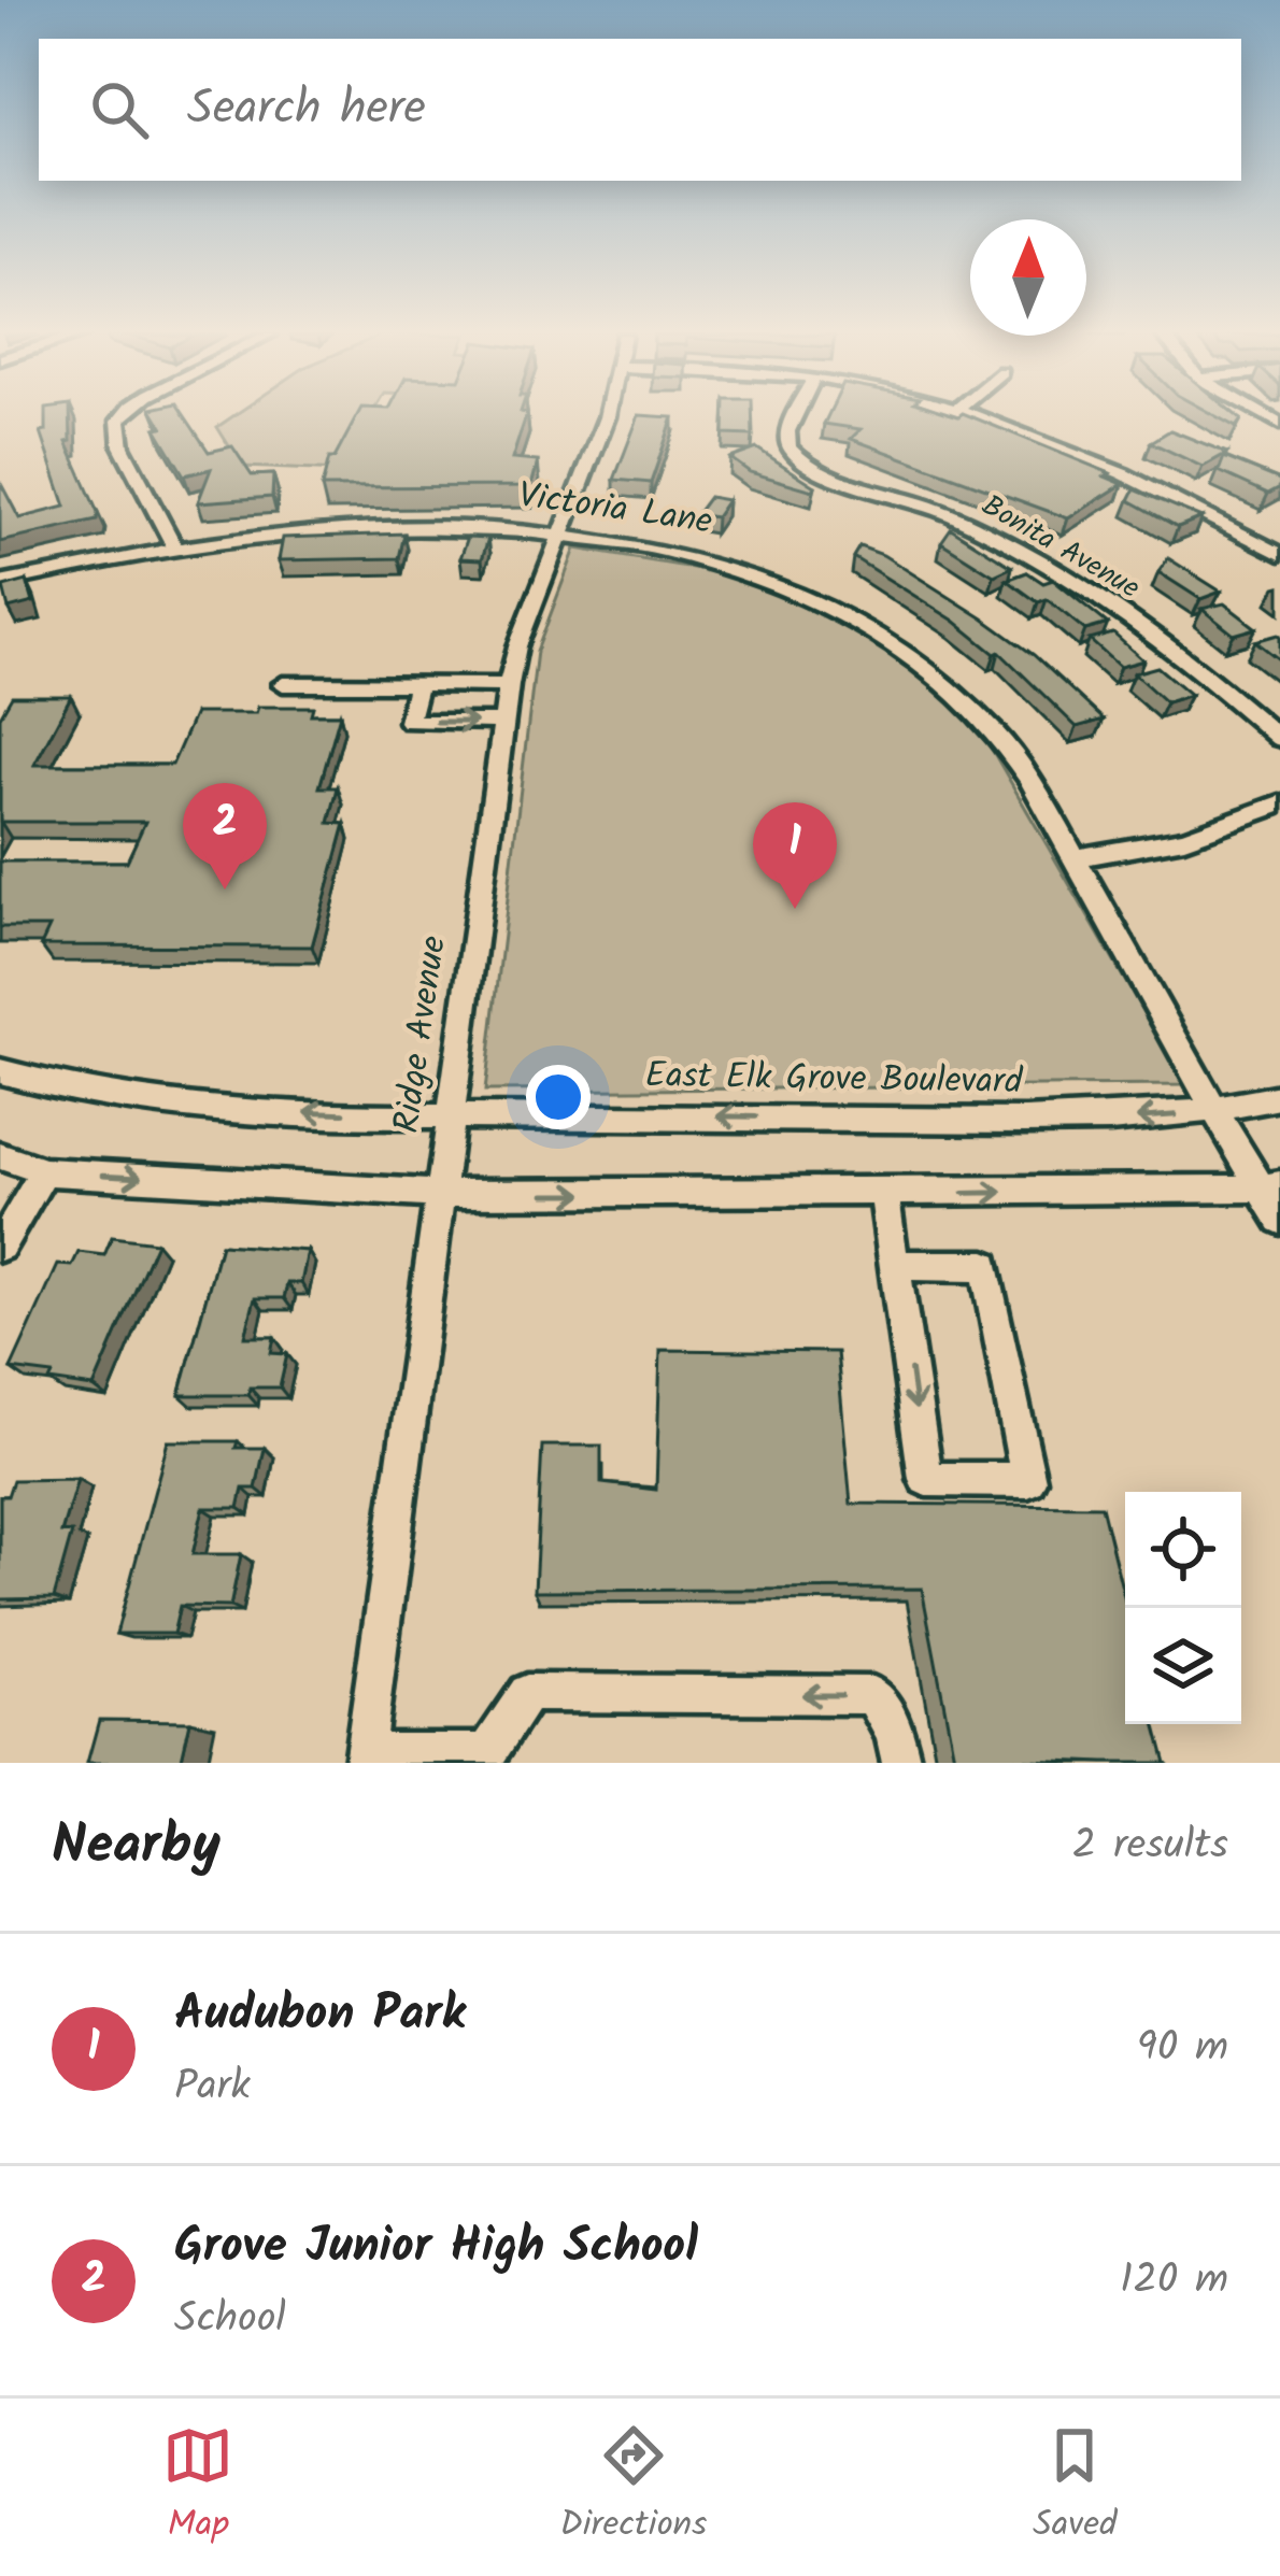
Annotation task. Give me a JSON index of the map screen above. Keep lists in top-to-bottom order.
{
  "streets": {
    "street": [
      "Victoria Lane",
      "Bonita Avenue",
      "Ridge Avenue",
      "East Elk Grove Boulevard"
    ]
  },
  "crossings": [
    ["Victoria Lane", "Ridge Avenue"],
    ["Victoria Lane", "East Elk Grove Boulevard"],
    ["Ridge Avenue", "East Elk Grove Boulevard"]
  ],
  "north": "top",
  "page": {
    "search": "Search here",
    "pins": ["2", "1"],
    "heading": ["Nearby", "2 results"],
    "list": [
      {
        "mark": "1",
        "name": "Audubon Park",
        "note": "Park",
        "value": "90 m"
      },
      {
        "mark": "2",
        "name": "Grove Junior High School",
        "note": "School",
        "value": "120 m"
      }
    ],
    "nav": ["Map", "Directions", "Saved"]
  }
}
